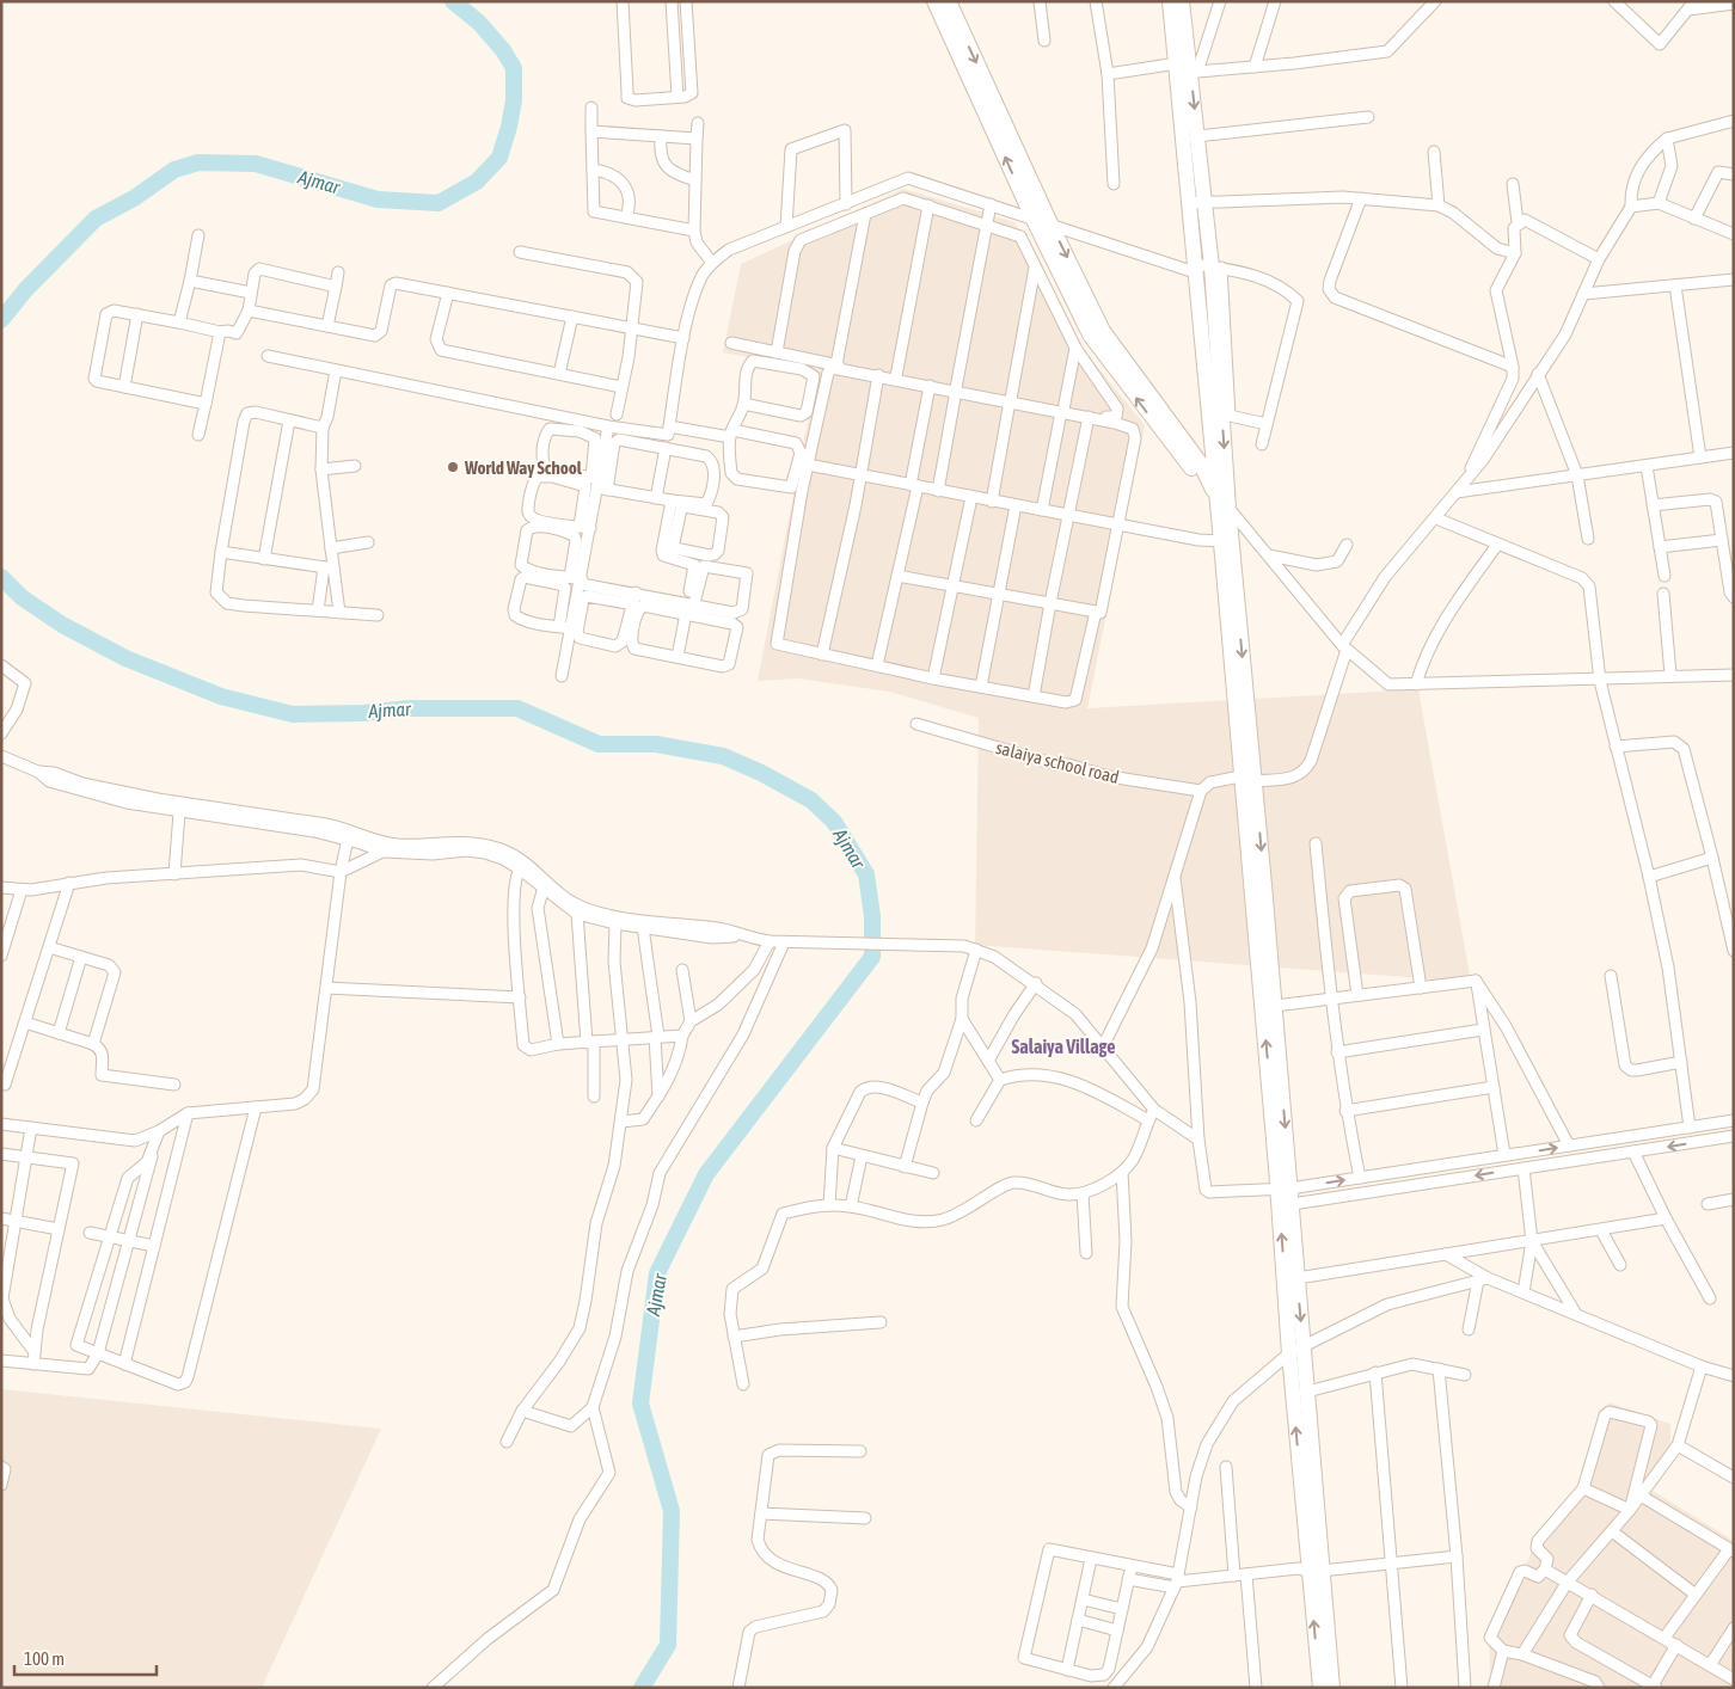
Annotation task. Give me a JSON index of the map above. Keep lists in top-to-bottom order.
{
  "streets": {
    "street": ["salaiya school road"]
  },
  "districts": ["Salaiya Village"],
  "water": ["Ajmar"],
  "places": ["World Way School"],
  "scale_bar": "100 m"
}
